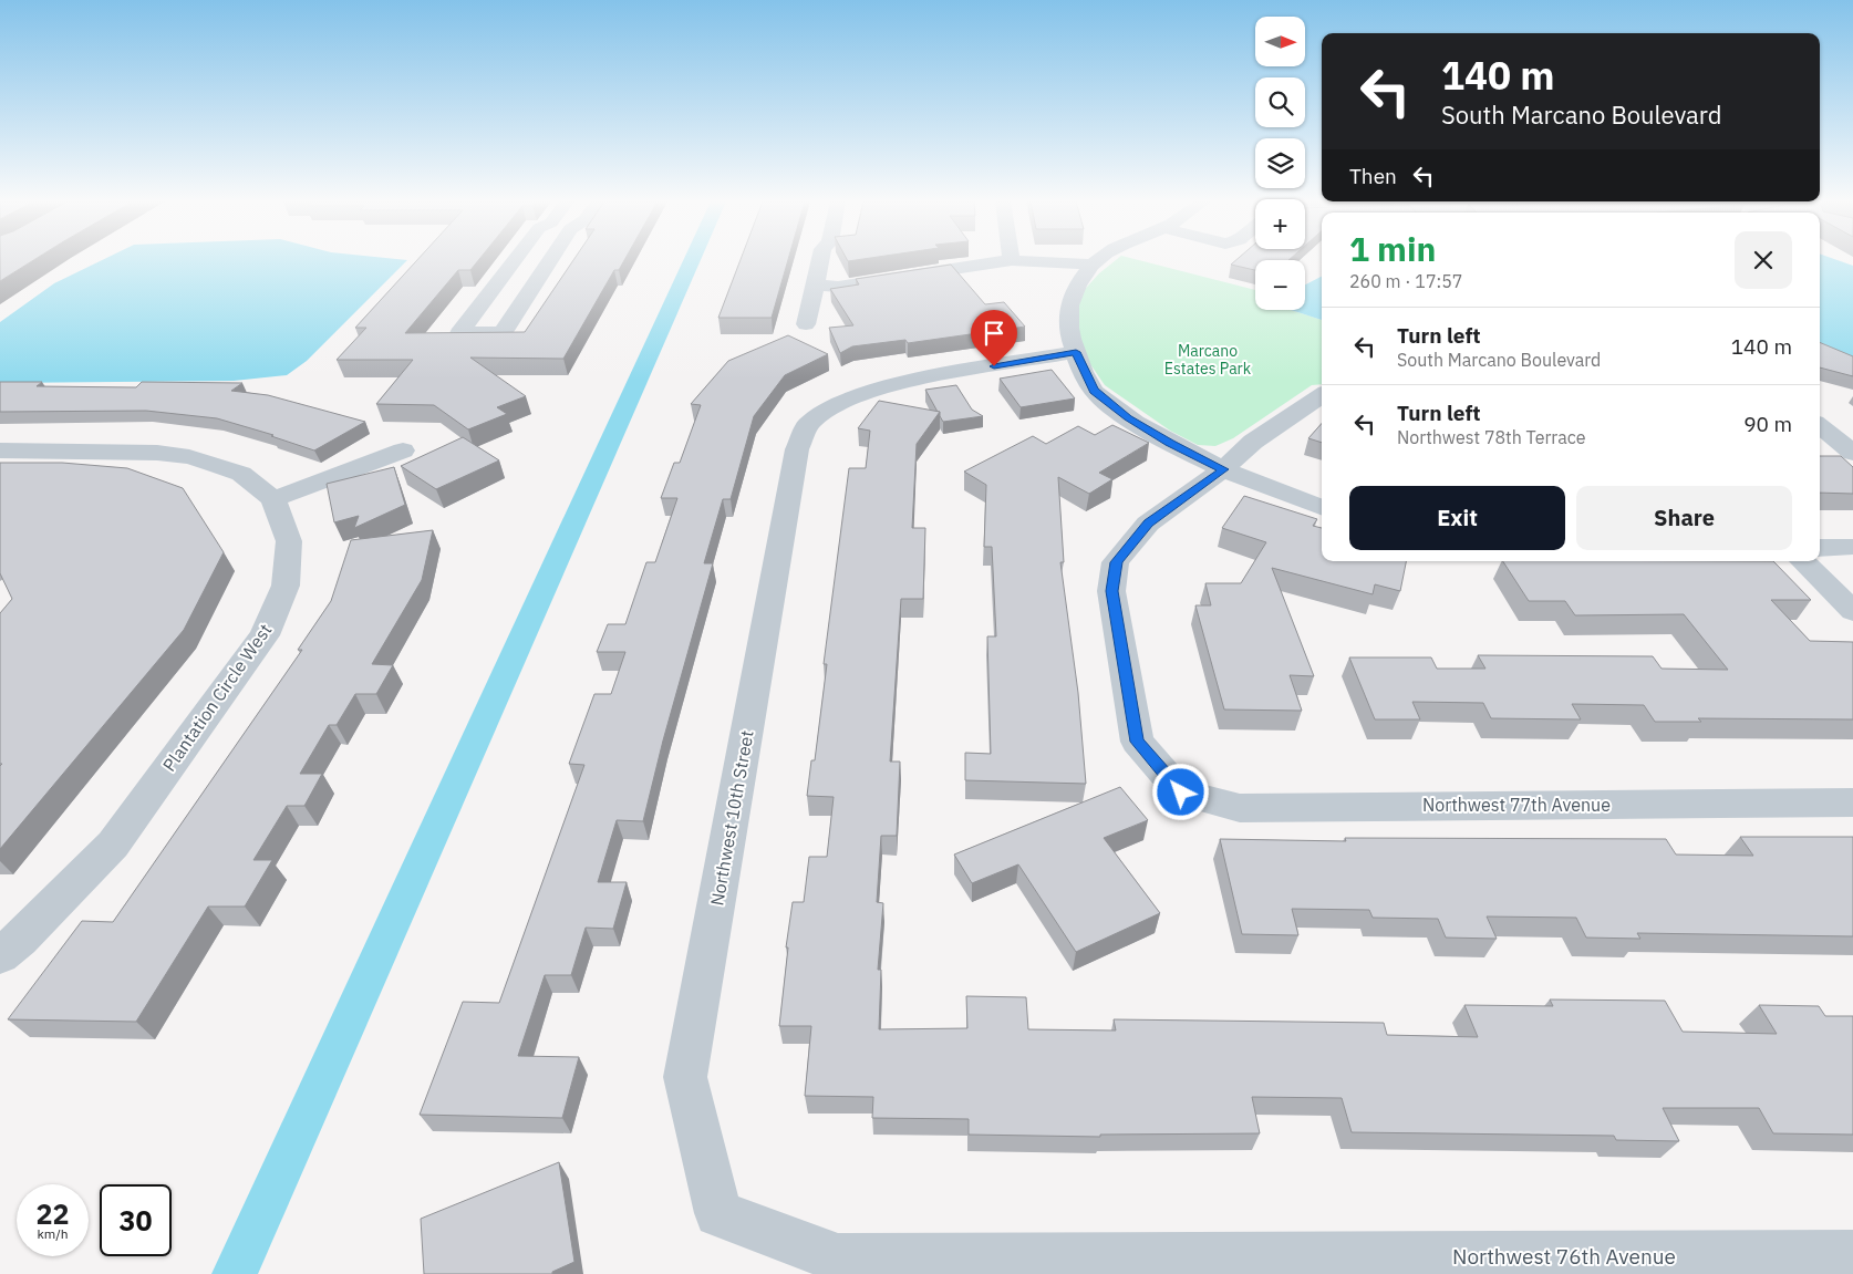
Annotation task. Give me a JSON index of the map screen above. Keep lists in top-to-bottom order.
{
  "streets": {
    "street": [
      "Plantation Circle West",
      "Northwest 77th Avenue",
      "Northwest 10th Street",
      "Northwest 76th Avenue"
    ]
  },
  "crossings": [
    ["Northwest 10th Street", "Northwest 76th Avenue"]
  ],
  "parks": ["Marcano Estates Park"],
  "north": "right",
  "page": {
    "map_buttons": ["+", "−"],
    "turn": ["140 m", "South Marcano Boulevard"],
    "then": "Then",
    "heading": ["1 min", "260 m · 17:57"],
    "list": [
      {
        "name": "Turn left",
        "note": "South Marcano Boulevard",
        "value": "140 m"
      },
      {
        "name": "Turn left",
        "note": "Northwest 78th Terrace",
        "value": "90 m"
      }
    ],
    "buttons": ["Exit", "Share"],
    "speed": "22 km/h",
    "limit": "30"
  }
}
